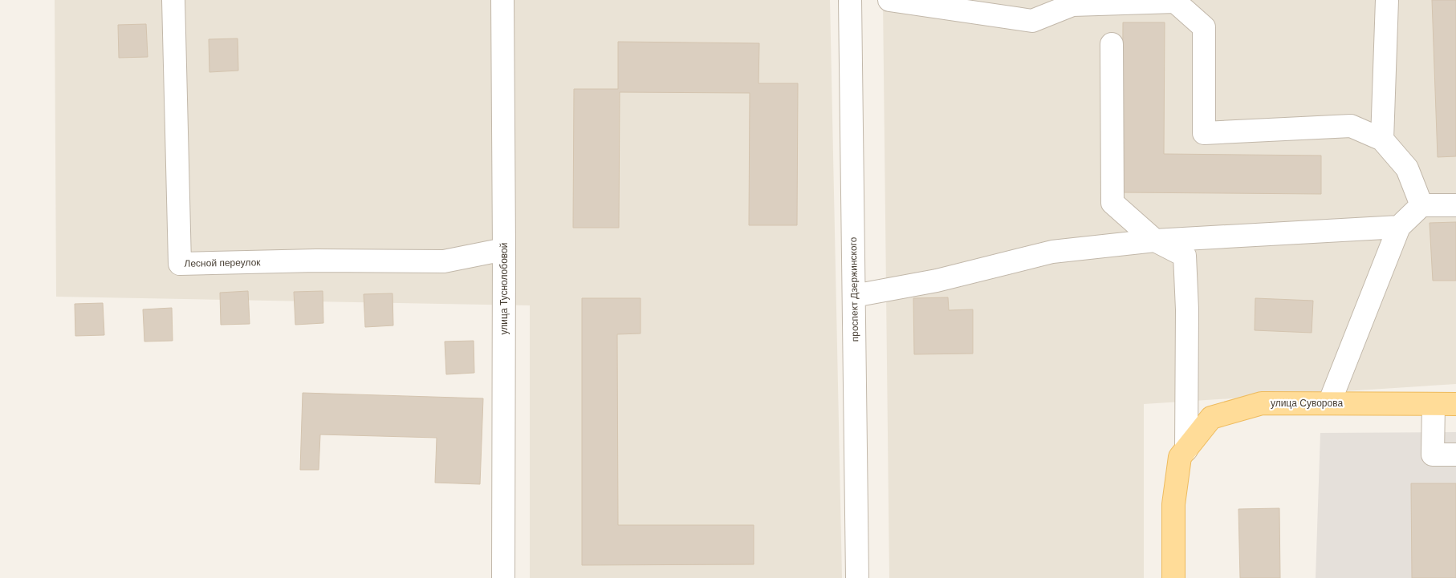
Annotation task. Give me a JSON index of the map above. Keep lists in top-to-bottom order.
{
  "streets": {
    "main road": ["улица Суворова"],
    "street": ["Лесной переулок", "улица Туснолобовой", "проспект Дзержинского"]
  },
  "crossings": [
    ["Лесной переулок", "улица Туснолобовой"]
  ]
}
